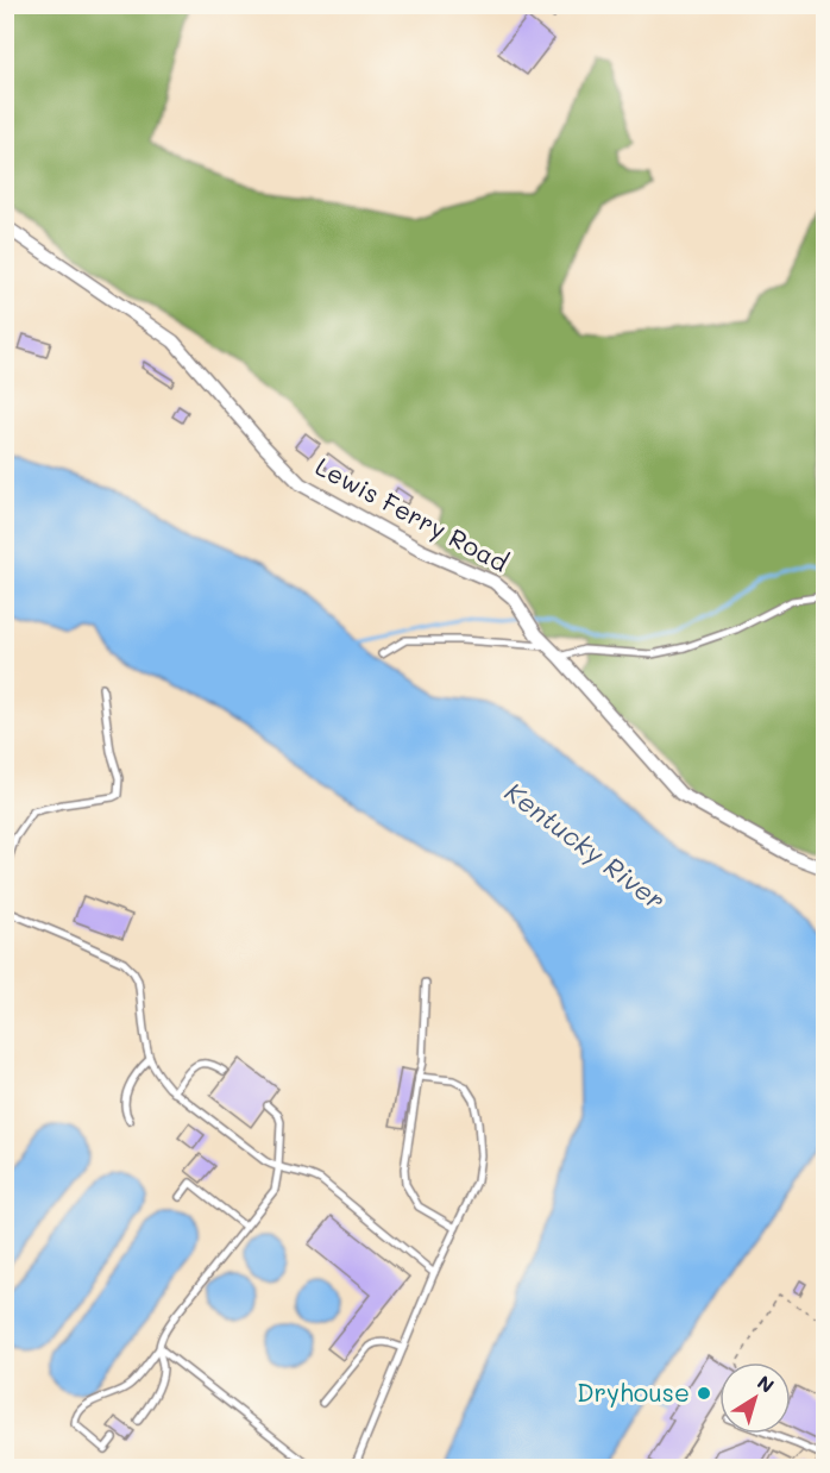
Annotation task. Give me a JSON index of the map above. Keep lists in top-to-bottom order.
{
  "streets": {
    "street": ["Lewis Ferry Road"]
  },
  "water": ["Kentucky River"],
  "places": ["Dryhouse"],
  "north": "top right"
}
